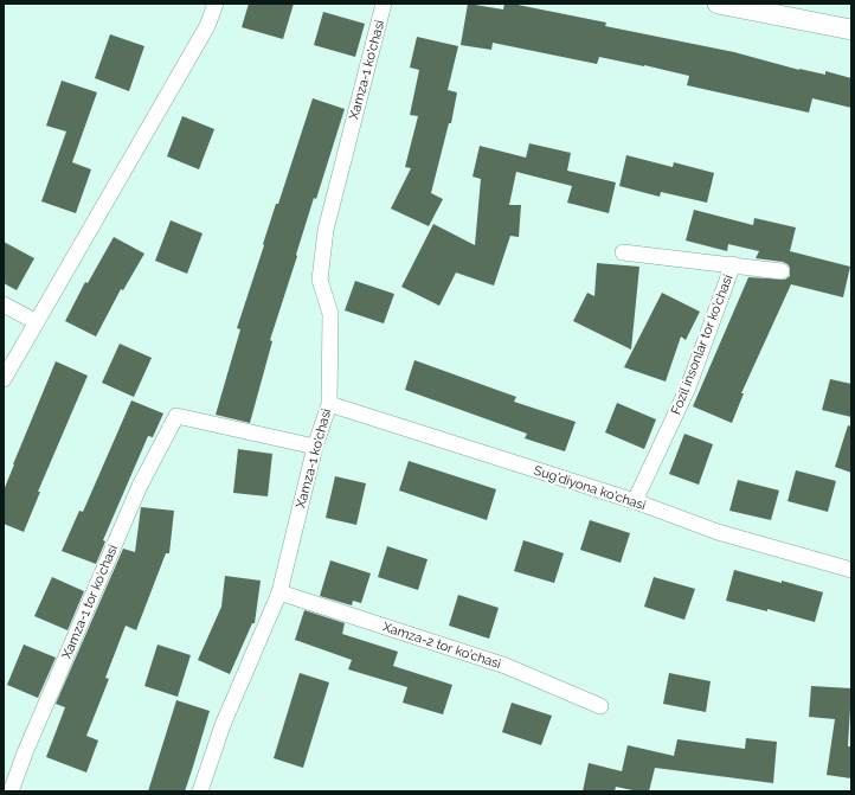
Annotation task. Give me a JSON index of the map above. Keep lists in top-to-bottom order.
{
  "streets": {
    "street": [
      "Xamza-1 ko'chasi",
      "Fozil insonlar tor ko'chasi",
      "Sug'diyona ko'chasi",
      "Xamza-1 tor ko'chasi",
      "Xamza-2 tor ko'chasi"
    ]
  },
  "crossings": [
    ["Xamza-1 ko'chasi", "Sug'diyona ko'chasi"],
    ["Xamza-1 ko'chasi", "Xamza-1 tor ko'chasi"],
    ["Xamza-1 ko'chasi", "Xamza-2 tor ko'chasi"],
    ["Fozil insonlar tor ko'chasi", "Sug'diyona ko'chasi"]
  ]
}
